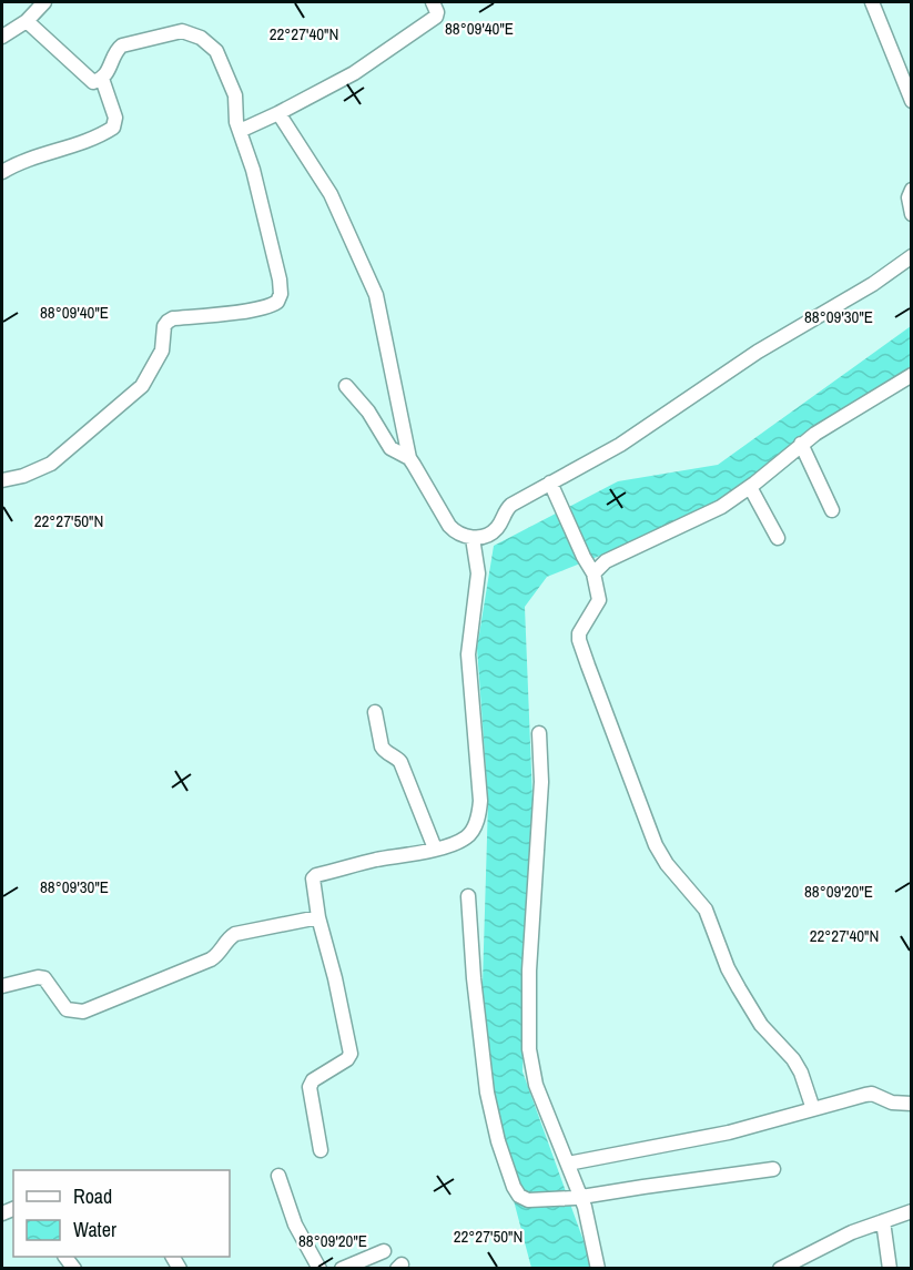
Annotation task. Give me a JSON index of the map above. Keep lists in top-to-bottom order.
{
  "legend": ["Road", "Water"],
  "coordinates": [
    "88°09'40\"E",
    "22°27'40\"N",
    "88°09'30\"E",
    "22°27'50\"N",
    "88°09'20\"E"
  ]
}
